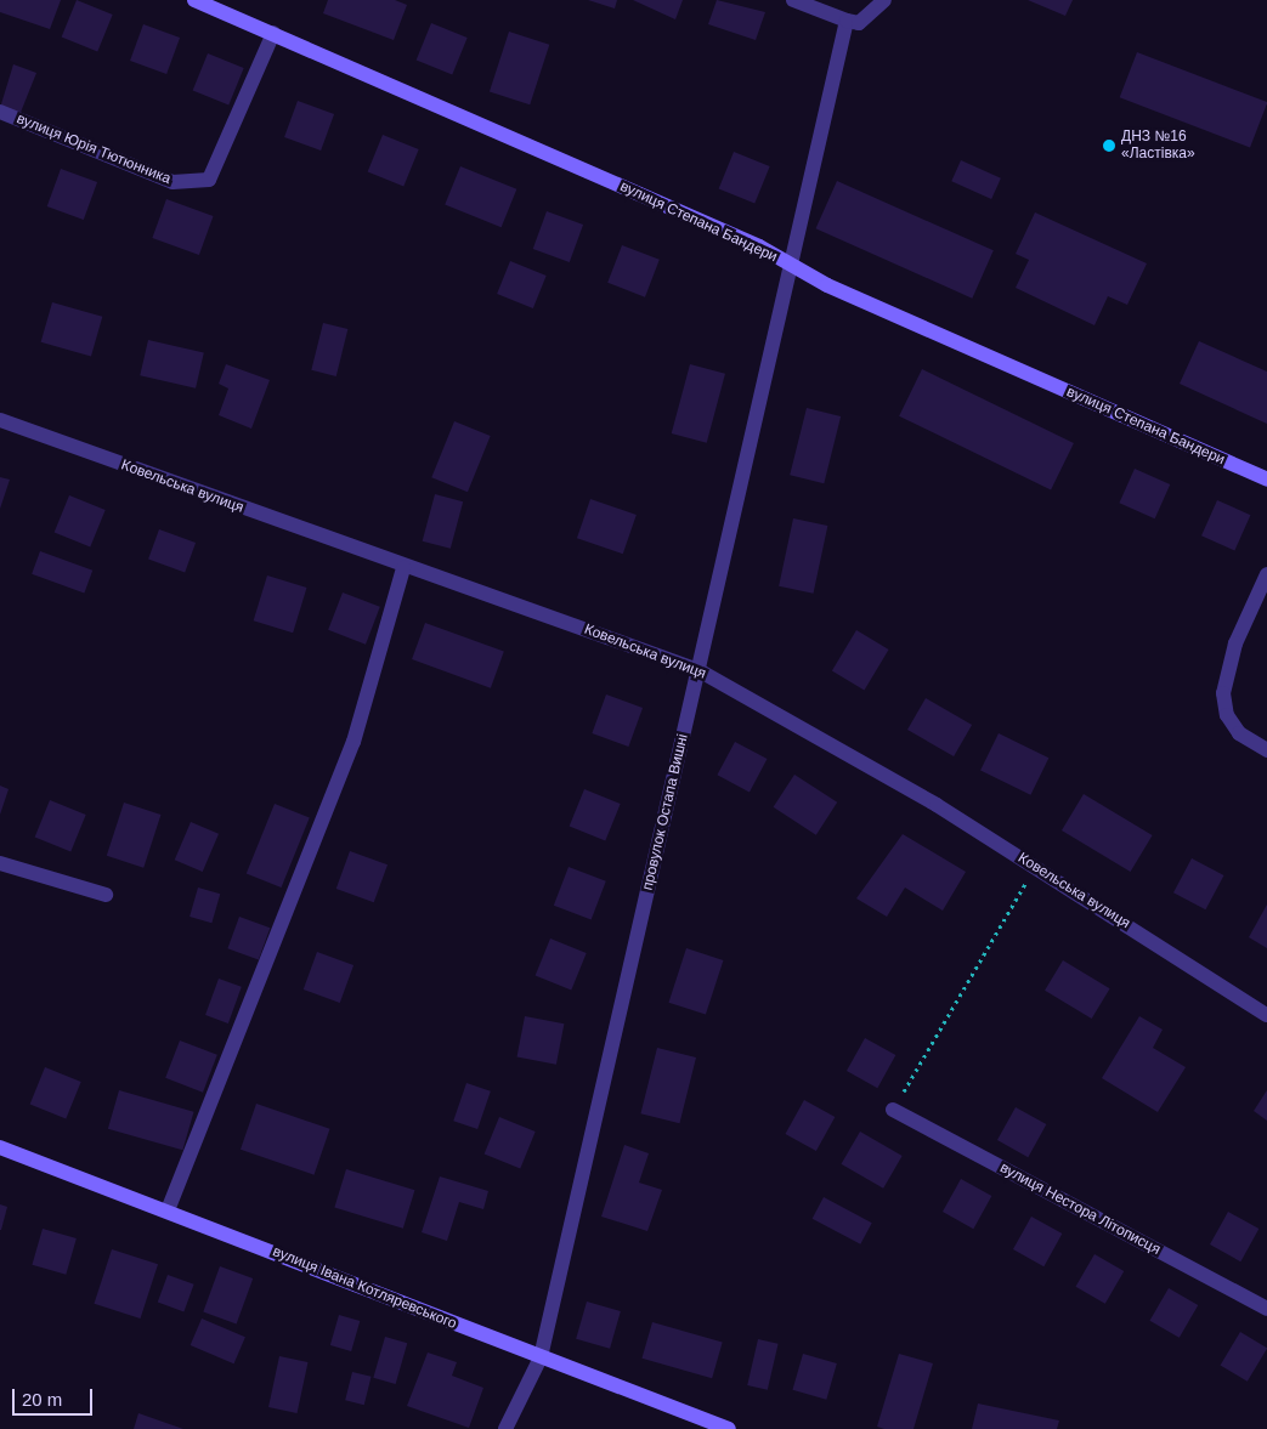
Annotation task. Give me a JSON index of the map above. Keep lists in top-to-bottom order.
{
  "streets": {
    "street": [
      "вулиця Юрія Тютюнника",
      "вулиця Степана Бандери",
      "Ковельська вулиця",
      "провулок Остапа Вишні",
      "вулиця Нестора Літописця",
      "вулиця Івана Котляревського"
    ]
  },
  "crossings": [
    ["вулиця Юрія Тютюнника", "вулиця Степана Бандери"],
    ["вулиця Степана Бандери", "провулок Остапа Вишні"],
    ["Ковельська вулиця", "провулок Остапа Вишні"],
    ["провулок Остапа Вишні", "вулиця Івана Котляревського"]
  ],
  "places": ["ДНЗ №16 «Ластівка»"],
  "scale_bar": "20 m"
}
